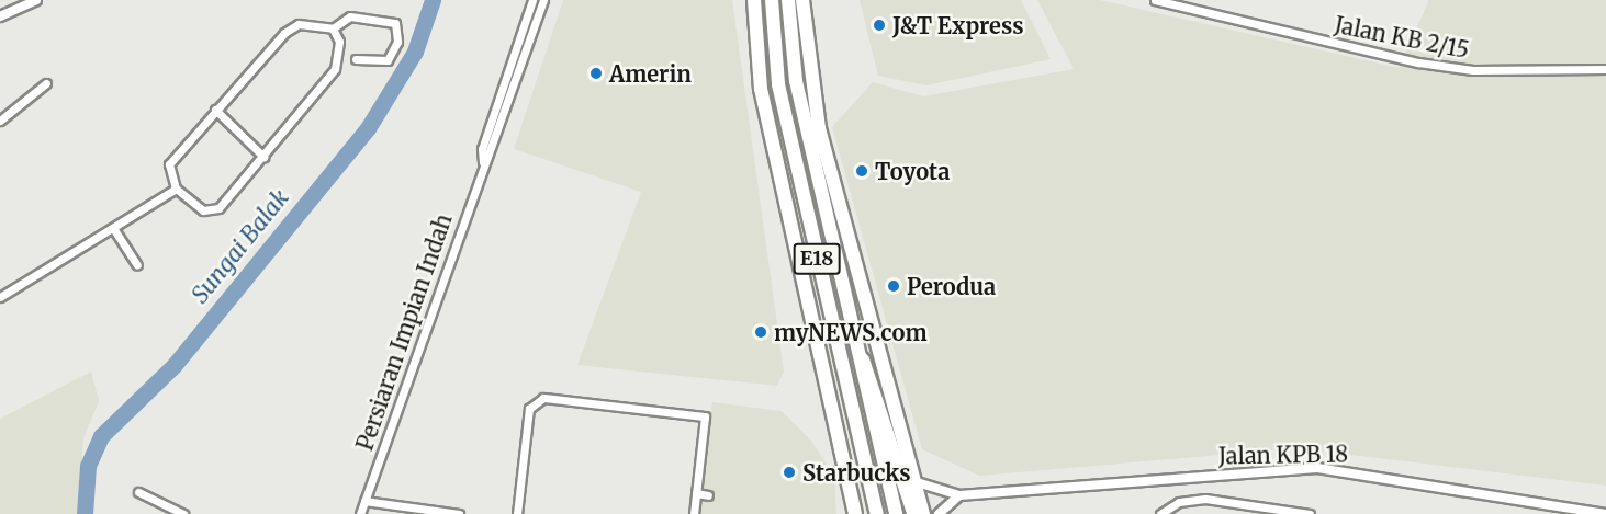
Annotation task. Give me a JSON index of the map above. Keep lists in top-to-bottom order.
{
  "streets": {
    "highway": ["E18"],
    "street": ["Jalan KB 2/15", "Persiaran Impian Indah", "Jalan KPB 18"]
  },
  "water": ["Sungai Balak"],
  "places": [
    "J&T Express",
    "Amerin",
    "Toyota",
    "Perodua",
    "myNEWS.com",
    "Starbucks"
  ]
}
